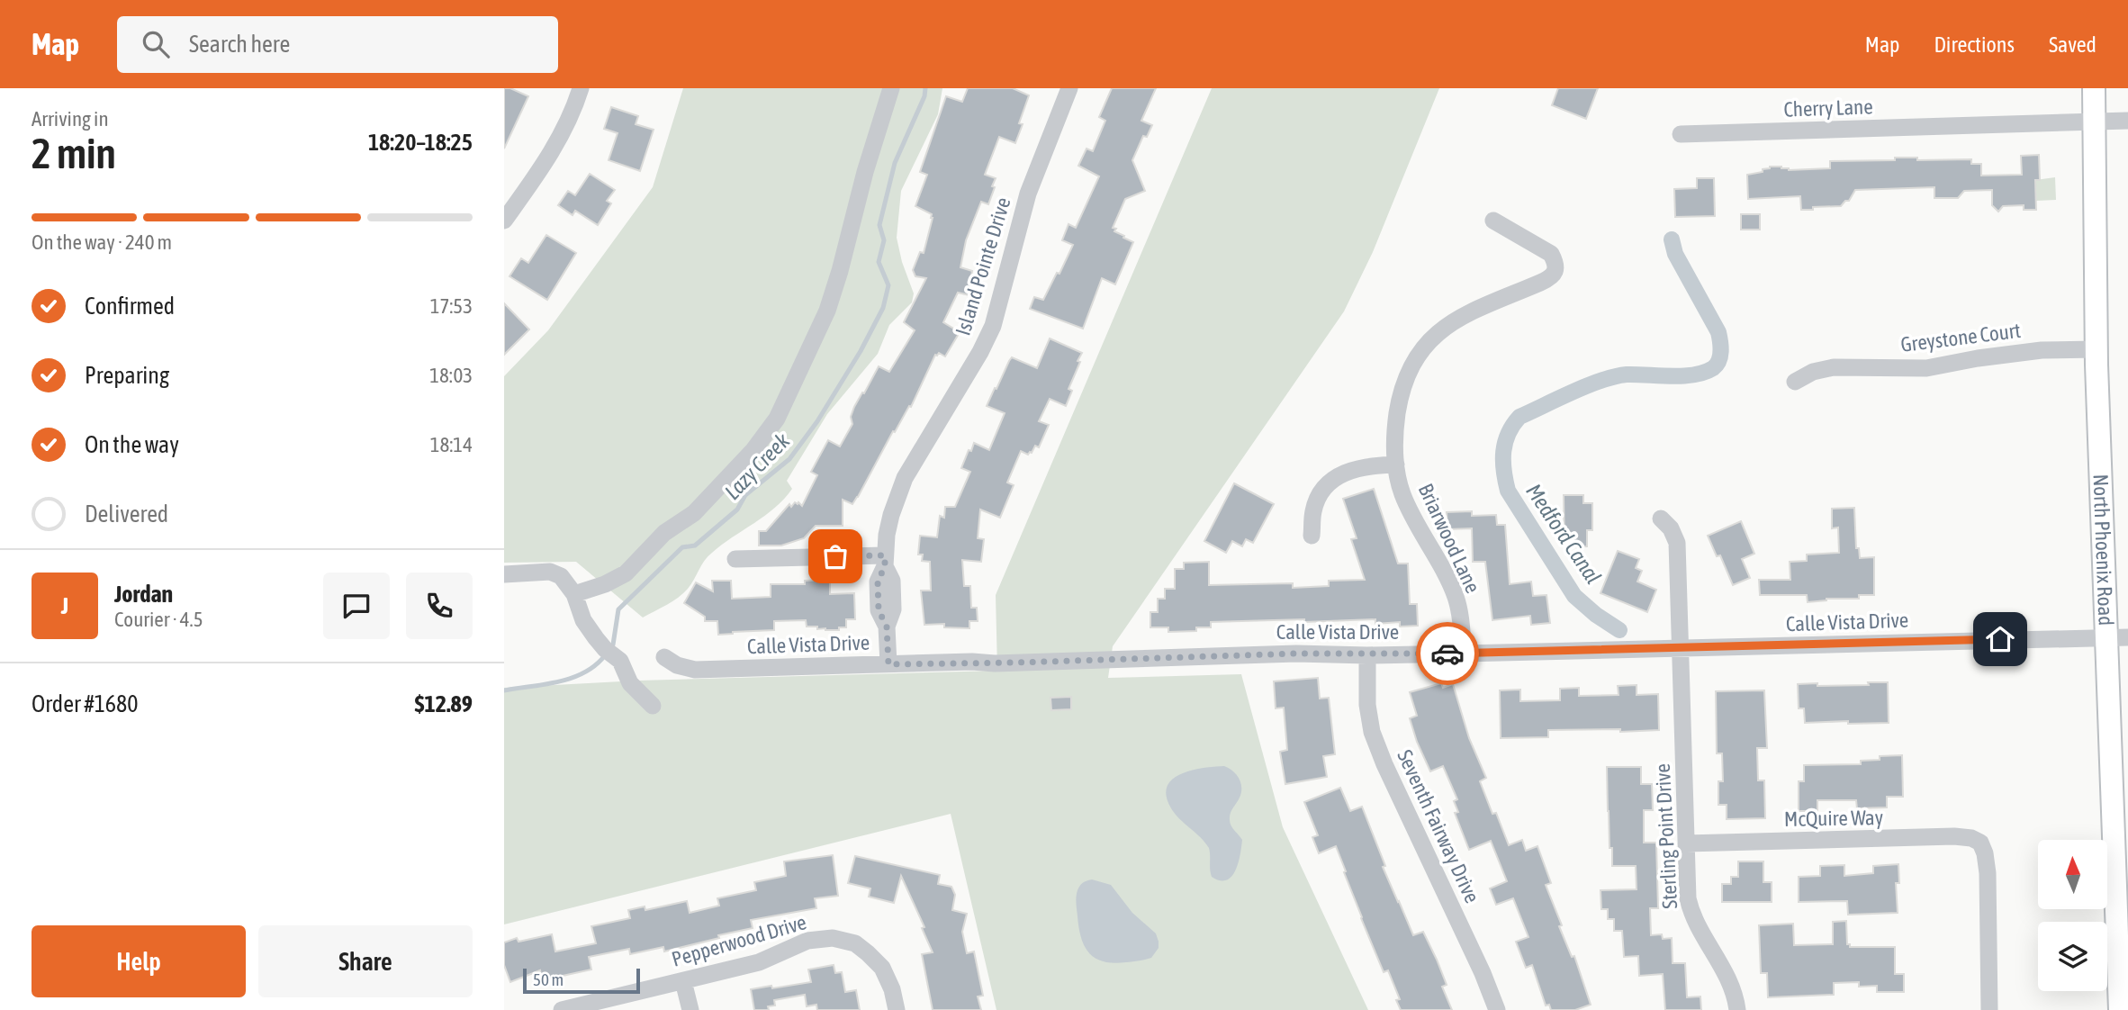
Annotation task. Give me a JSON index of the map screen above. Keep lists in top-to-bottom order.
{
  "streets": {
    "main road": ["North Phoenix Road"],
    "street": [
      "Cherry Lane",
      "Island Pointe Drive",
      "Greystone Court",
      "Briarwood Lane",
      "Calle Vista Drive",
      "McQuire Way",
      "Seventh Fairway Drive",
      "Sterling Point Drive",
      "Pepperwood Drive"
    ]
  },
  "crossings": [
    ["Cherry Lane", "North Phoenix Road"],
    ["Island Pointe Drive", "Calle Vista Drive"],
    ["Greystone Court", "North Phoenix Road"],
    ["Briarwood Lane", "Calle Vista Drive"],
    ["North Phoenix Road", "Calle Vista Drive"],
    ["Calle Vista Drive", "Seventh Fairway Drive"],
    ["Calle Vista Drive", "Sterling Point Drive"],
    ["McQuire Way", "Sterling Point Drive"]
  ],
  "water": ["Lazy Creek", "Medford Canal"],
  "scale_bar": "50 m",
  "north": "top",
  "page": {
    "header": "Map",
    "search": "Search here",
    "nav": ["Map", "Directions", "Saved"],
    "heading": ["2 min", "Arriving in", "18:20–18:25"],
    "panel": [
      "Jordan",
      "Courier · 4.5",
      "Order #1680",
      "$12.89"
    ],
    "bar": "On the way · 240 m",
    "list": [
      ["Confirmed", "17:53"],
      ["Preparing", "18:03"],
      ["On the way", "18:14"],
      "Delivered"
    ],
    "round": "J",
    "buttons": ["Help", "Share"],
    "scale": "50 m"
  }
}
